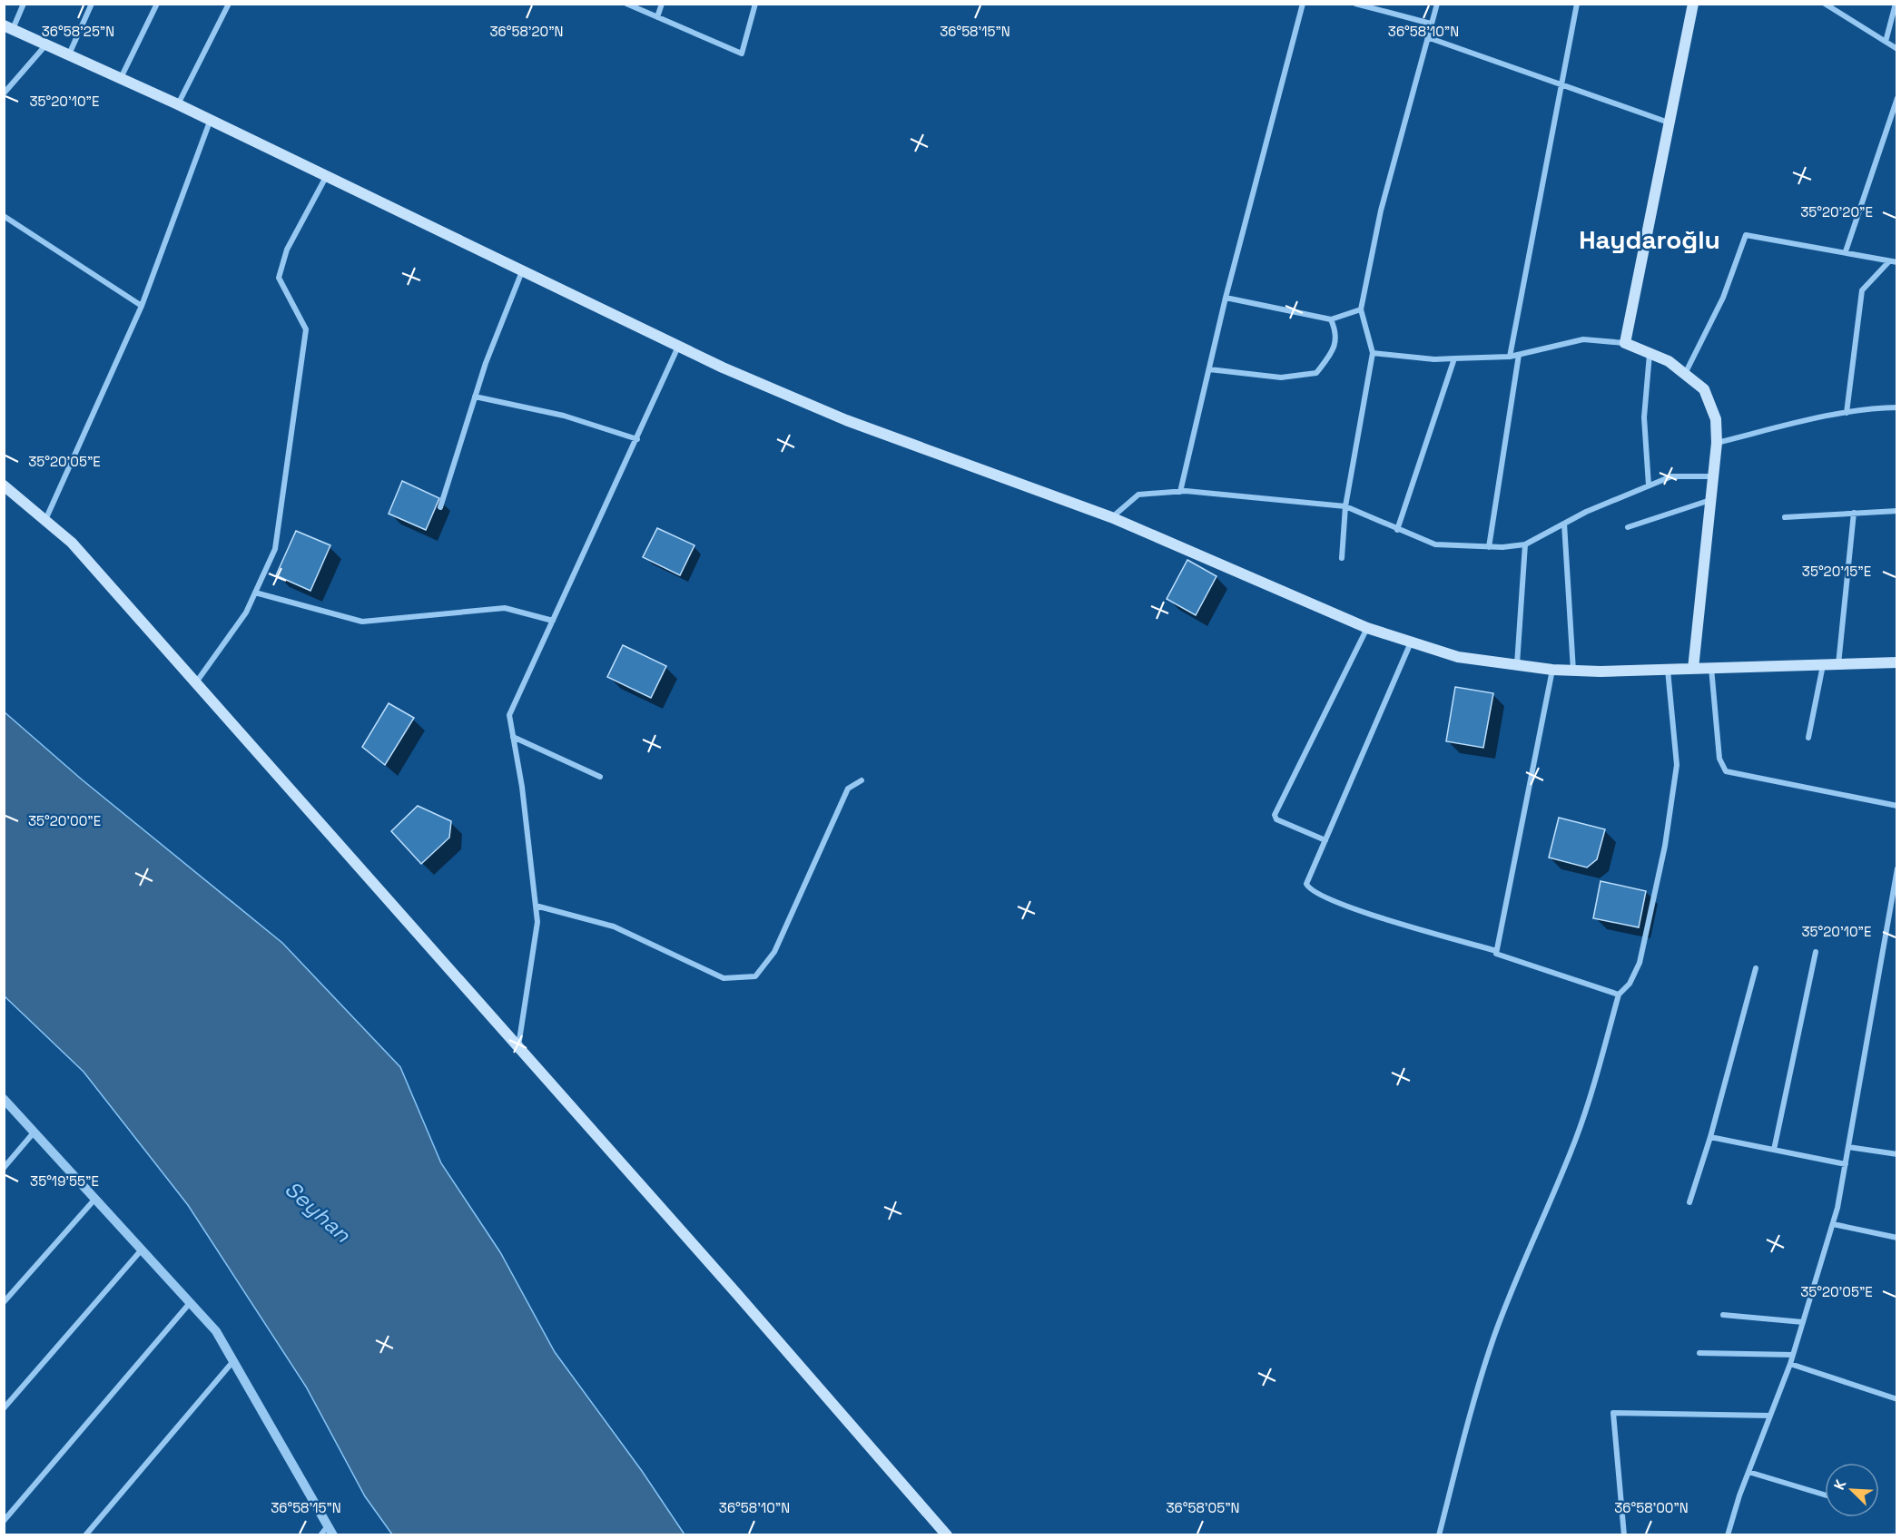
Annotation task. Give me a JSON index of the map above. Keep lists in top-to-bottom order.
{
  "districts": ["Haydaroğlu"],
  "water": ["Seyhan"],
  "north": "top left",
  "coordinates": [
    "36°58'20\"N",
    "36°58'15\"N",
    "36°58'10\"N",
    "36°58'25\"N",
    "35°20'10\"E",
    "35°20'20\"E",
    "35°20'05\"E",
    "35°20'15\"E",
    "35°20'00\"E",
    "35°19'55\"E",
    "36°58'05\"N",
    "36°58'00\"N"
  ]
}
